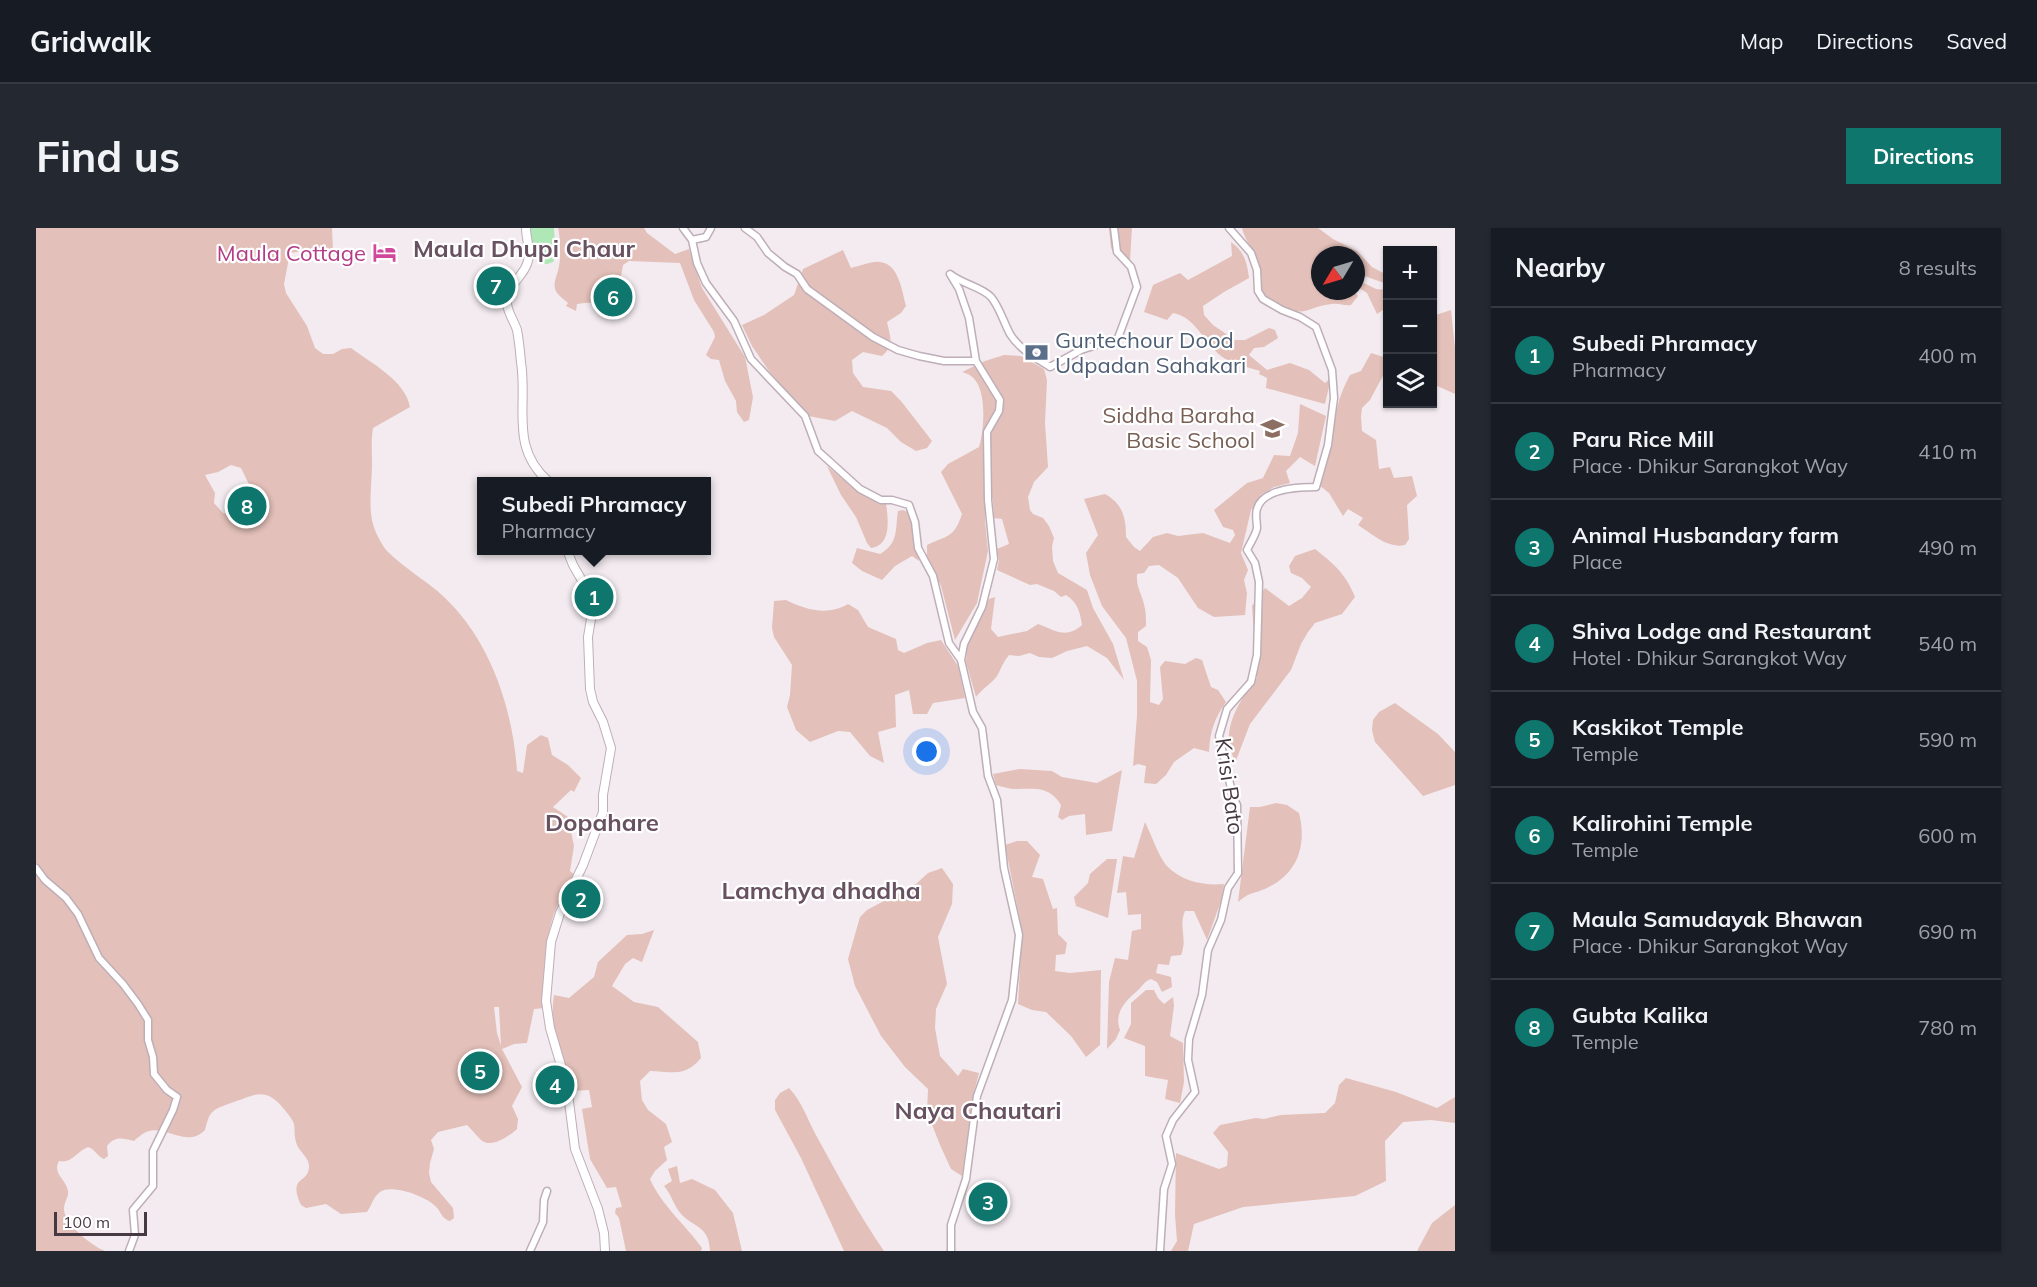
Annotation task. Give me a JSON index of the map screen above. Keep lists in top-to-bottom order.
{
  "streets": {
    "street": ["Krisi Bato"]
  },
  "districts": [
    "Maula Dhupi Chaur",
    "Dopahare",
    "Lamchya dhadha",
    "Naya Chautari"
  ],
  "places": {
    "hotel": ["Maula Cottage"],
    "bank": ["Guntechour Dood Udpadan Sahakari"],
    "school or university": ["Siddha Baraha Basic School"]
  },
  "scale_bar": "100 m",
  "north": "bottom left",
  "page": {
    "header": "Gridwalk",
    "nav": ["Map", "Directions", "Saved"],
    "buttons": "Directions",
    "title": "Find us",
    "heading": ["Nearby", "8 results"],
    "map_buttons": ["+", "−"],
    "pins": [
      "7",
      "6",
      "8",
      "1",
      "2",
      "5",
      "4",
      "3"
    ],
    "list": [
      {
        "mark": "1",
        "name": "Subedi Phramacy",
        "note": "Pharmacy",
        "value": "400 m"
      },
      {
        "mark": "2",
        "name": "Paru Rice Mill",
        "note": "Place · Dhikur Sarangkot Way",
        "value": "410 m"
      },
      {
        "mark": "3",
        "name": "Animal Husbandary farm",
        "note": "Place",
        "value": "490 m"
      },
      {
        "mark": "4",
        "name": "Shiva Lodge and Restaurant",
        "note": "Hotel · Dhikur Sarangkot Way",
        "value": "540 m"
      },
      {
        "mark": "5",
        "name": "Kaskikot Temple",
        "note": "Temple",
        "value": "590 m"
      },
      {
        "mark": "6",
        "name": "Kalirohini Temple",
        "note": "Temple",
        "value": "600 m"
      },
      {
        "mark": "7",
        "name": "Maula Samudayak Bhawan",
        "note": "Place · Dhikur Sarangkot Way",
        "value": "690 m"
      },
      {
        "mark": "8",
        "name": "Gubta Kalika",
        "note": "Temple",
        "value": "780 m"
      }
    ],
    "popup": ["Subedi Phramacy", "Pharmacy"],
    "scale": "100 m"
  }
}
